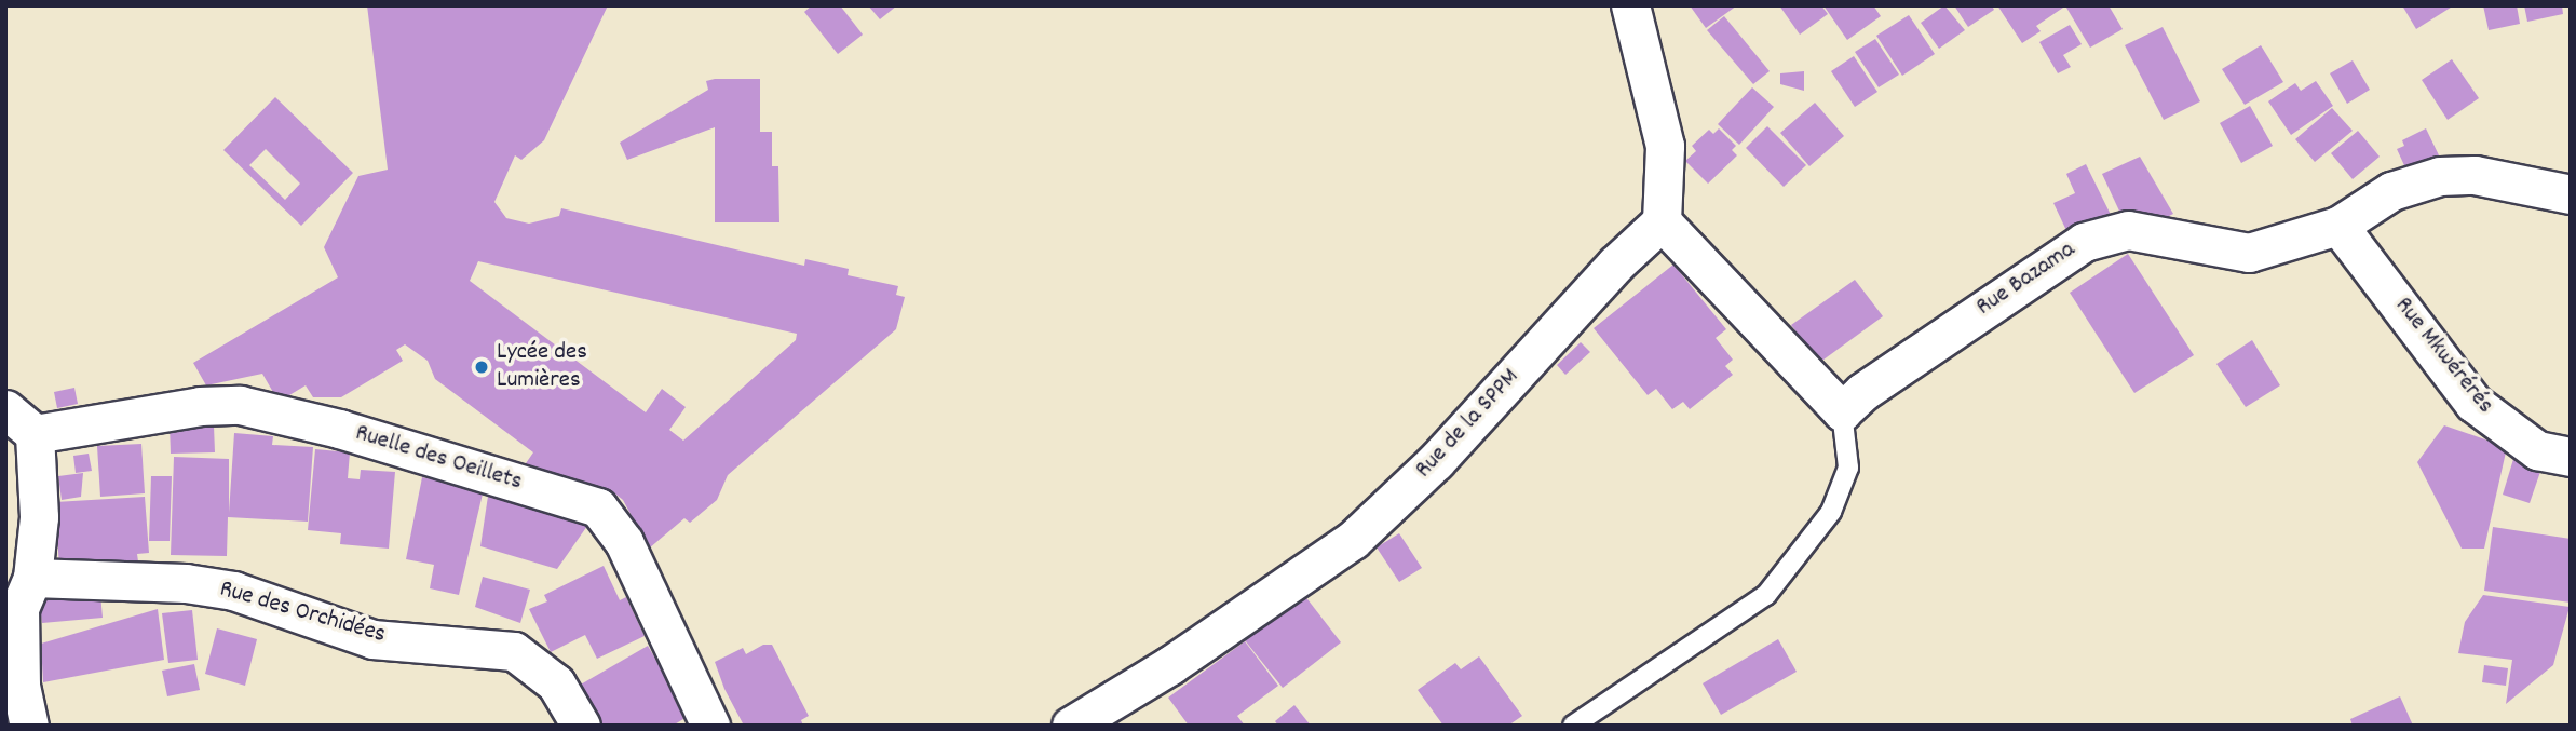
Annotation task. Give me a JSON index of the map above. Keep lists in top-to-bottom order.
{
  "streets": {
    "street": [
      "Rue Bazama",
      "Rue Mkwérérés",
      "Rue de la SPPM",
      "Ruelle des Oeillets",
      "Rue des Orchidées"
    ]
  },
  "crossings": [
    ["Rue Bazama", "Rue Mkwérérés"]
  ],
  "places": ["Lycée des Lumières"]
}
